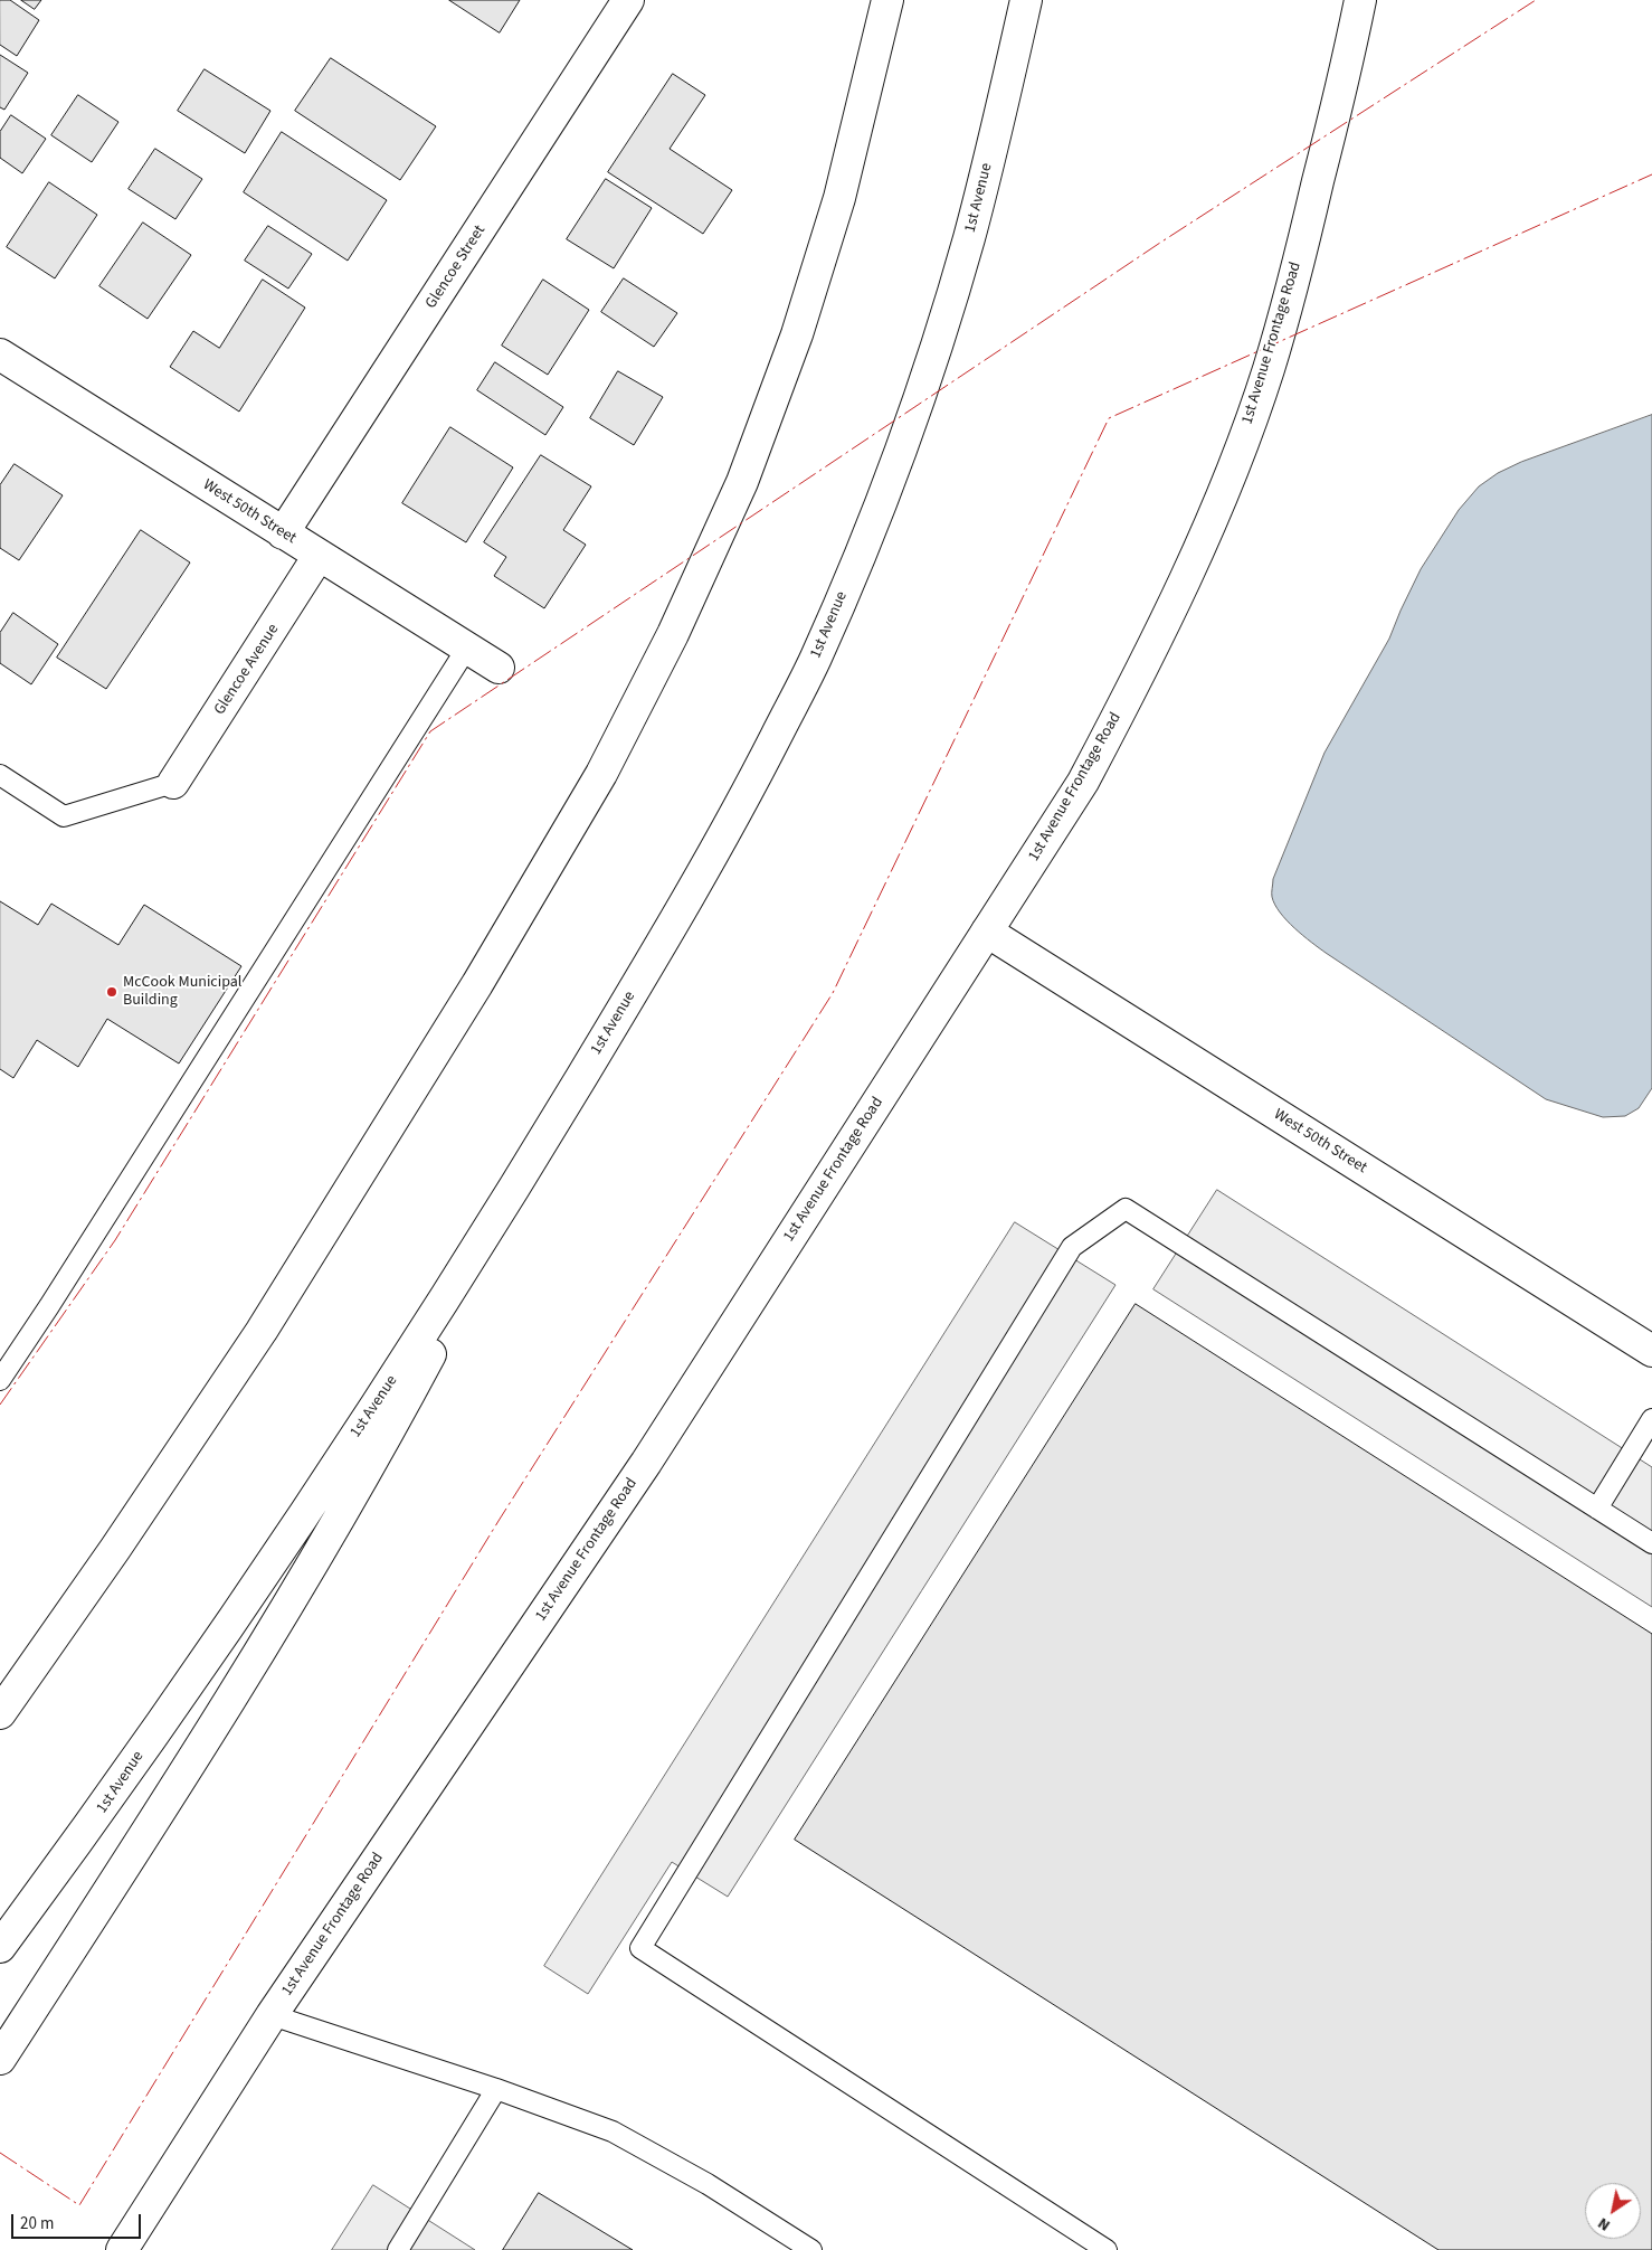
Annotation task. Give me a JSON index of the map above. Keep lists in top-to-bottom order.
{
  "streets": {
    "main road": [
      "1st Avenue",
      "Glencoe Street",
      "1st Avenue Frontage Road",
      "West 50th Street",
      "Glencoe Avenue"
    ]
  },
  "crossings": [
    ["Glencoe Street", "West 50th Street"],
    ["1st Avenue Frontage Road", "West 50th Street"],
    ["West 50th Street", "Glencoe Avenue"]
  ],
  "places": ["McCook Municipal Building"],
  "scale_bar": "20 m",
  "north": "bottom left"
}
